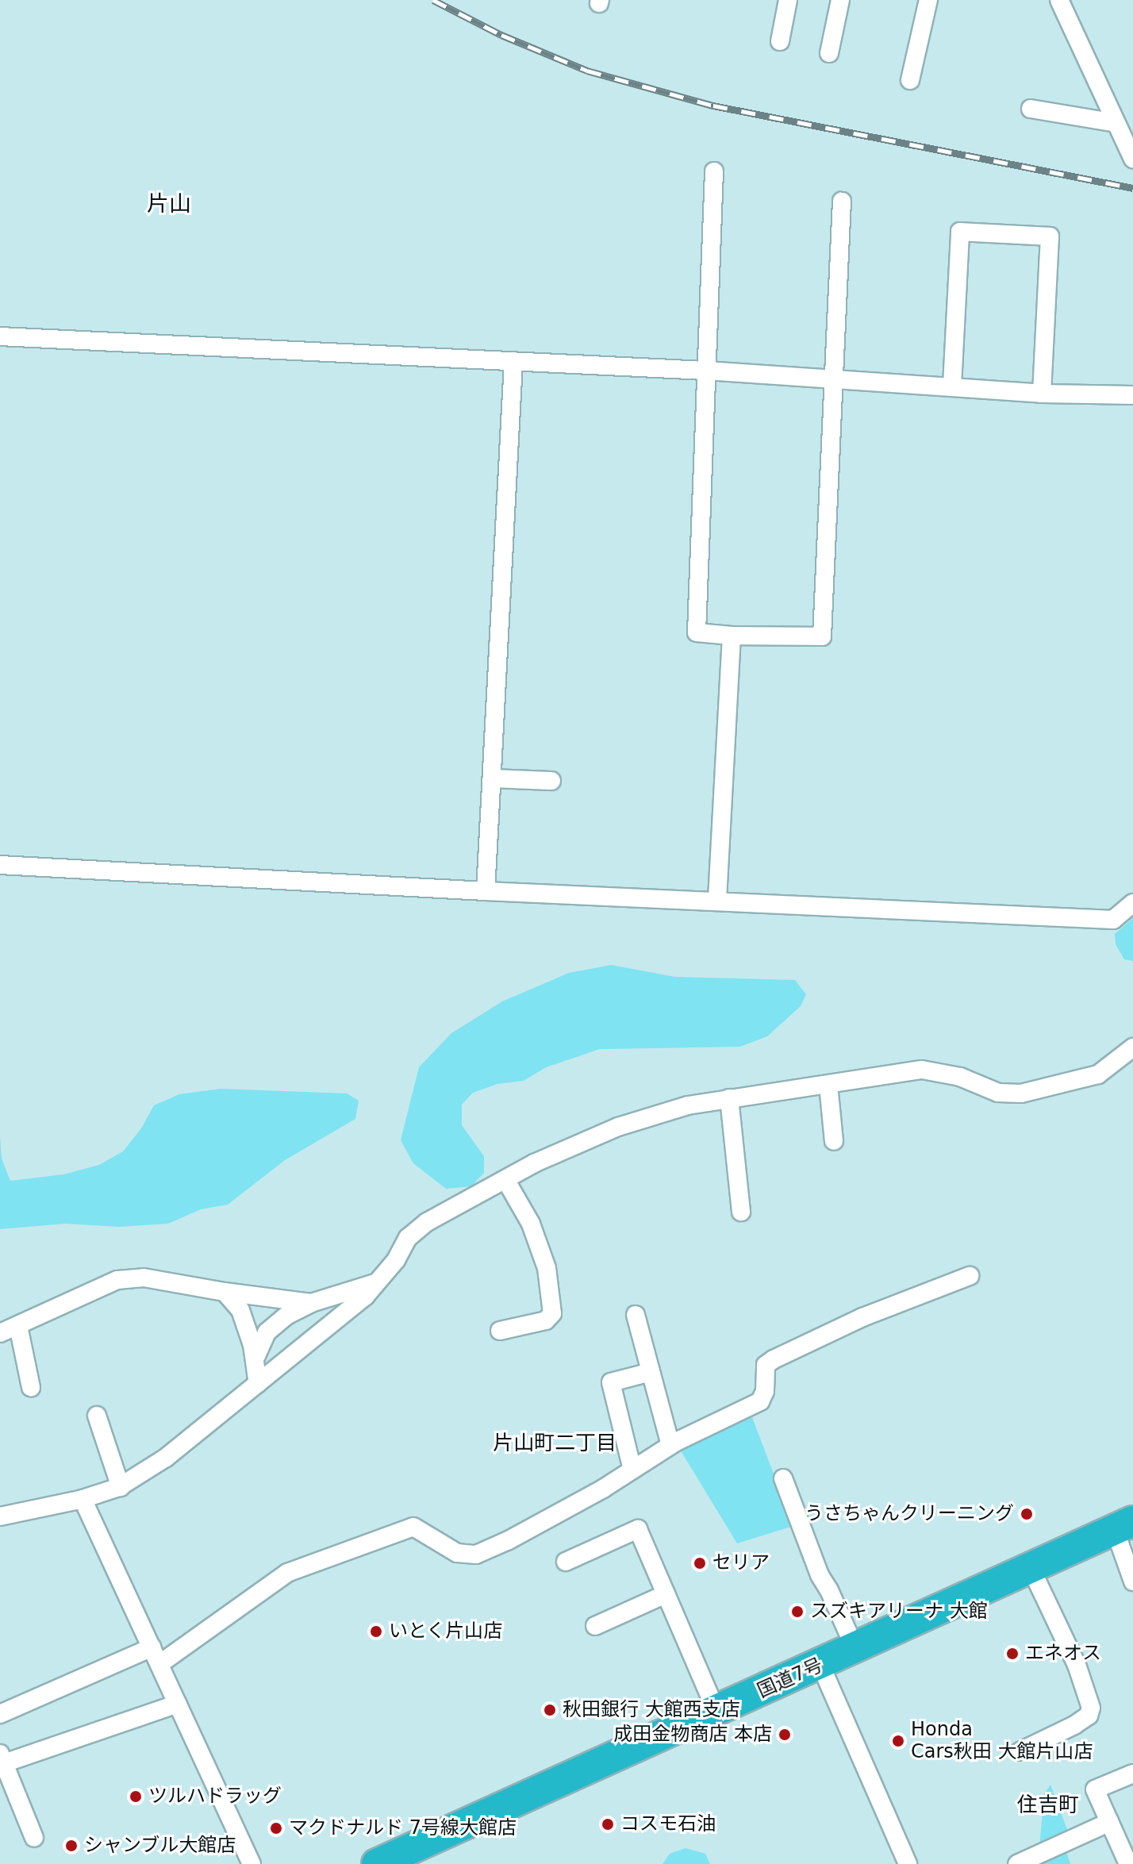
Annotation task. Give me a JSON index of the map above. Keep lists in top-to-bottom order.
{
  "streets": {
    "highway": ["国道7号"]
  },
  "districts": ["片山", "片山町二丁目", "住吉町"],
  "places": [
    "うさちゃんクリーニング",
    "セリア",
    "スズキアリーナ 大館",
    "いとく片山店",
    "エネオス",
    "秋田銀行 大館西支店",
    "成田金物商店 本店",
    "Honda Cars秋田 大館片山店",
    "ツルハドラッグ",
    "コスモ石油",
    "マクドナルド 7号線大館店",
    "シャンブル大館店"
  ]
}
